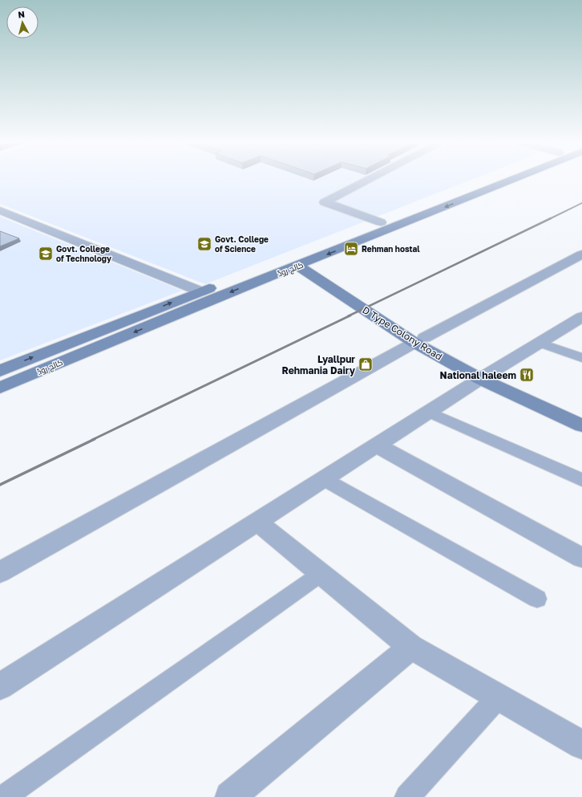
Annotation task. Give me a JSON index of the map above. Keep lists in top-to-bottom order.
{
  "streets": {
    "main road": ["کالج روڈ", "D Type Colony Road"]
  },
  "crossings": [
    ["کالج روڈ", "D Type Colony Road"]
  ],
  "places": {
    "school or university": ["Govt. College of Science", "Govt. College of Technology"],
    "hotel": ["Rehman hostal"],
    "shop": ["Lyallpur Rehmania Dairy"],
    "restaurant": ["National haleem"]
  },
  "north": "top"
}
